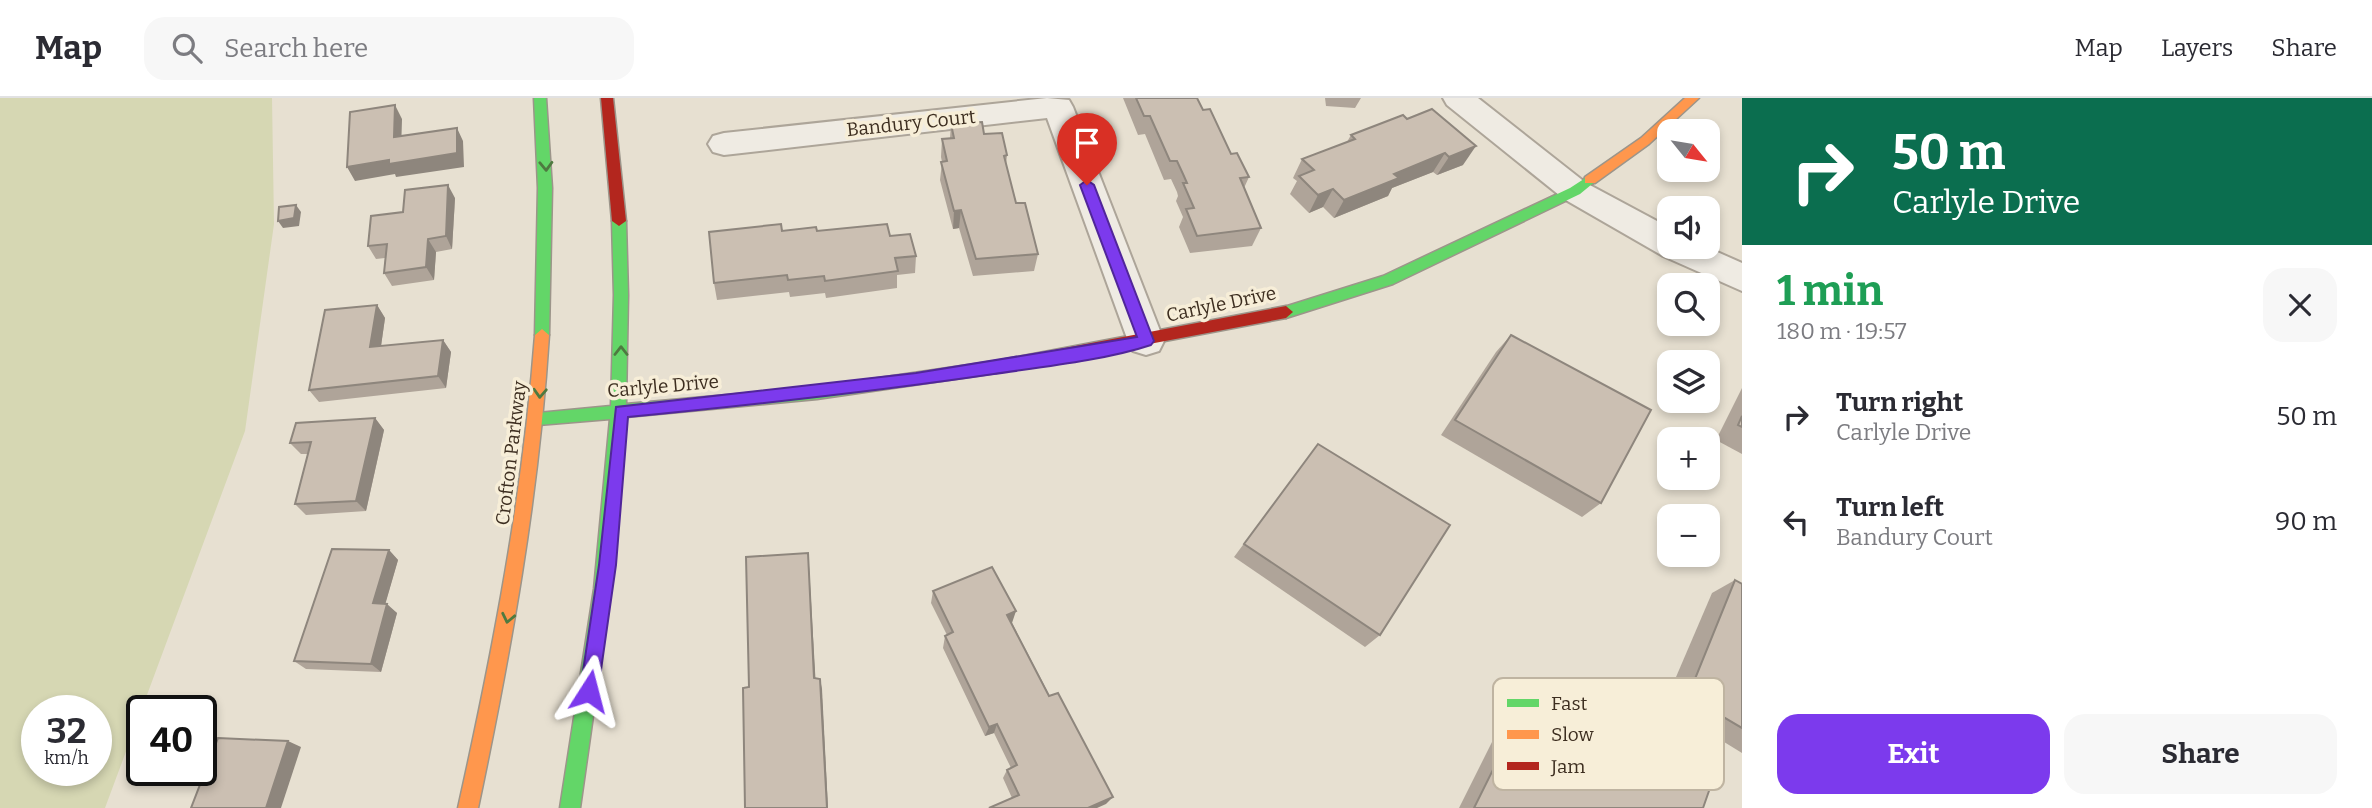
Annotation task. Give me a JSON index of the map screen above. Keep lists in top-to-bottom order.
{
  "streets": {
    "street": ["Bandury Court", "Carlyle Drive", "Crofton Parkway"]
  },
  "crossings": [
    ["Bandury Court", "Carlyle Drive"],
    ["Carlyle Drive", "Crofton Parkway"]
  ],
  "legend": ["Fast", "Slow", "Jam"],
  "north": "bottom right",
  "page": {
    "header": "Map",
    "search": "Search here",
    "nav": ["Map", "Layers", "Share"],
    "turn": ["50 m", "Carlyle Drive"],
    "map_buttons": ["+", "−"],
    "heading": ["1 min", "180 m · 19:57"],
    "list": [
      {
        "name": "Turn right",
        "note": "Carlyle Drive",
        "value": "50 m"
      },
      {
        "name": "Turn left",
        "note": "Bandury Court",
        "value": "90 m"
      }
    ],
    "speed": "32 km/h",
    "limit": "40",
    "buttons": ["Exit", "Share"]
  }
}
